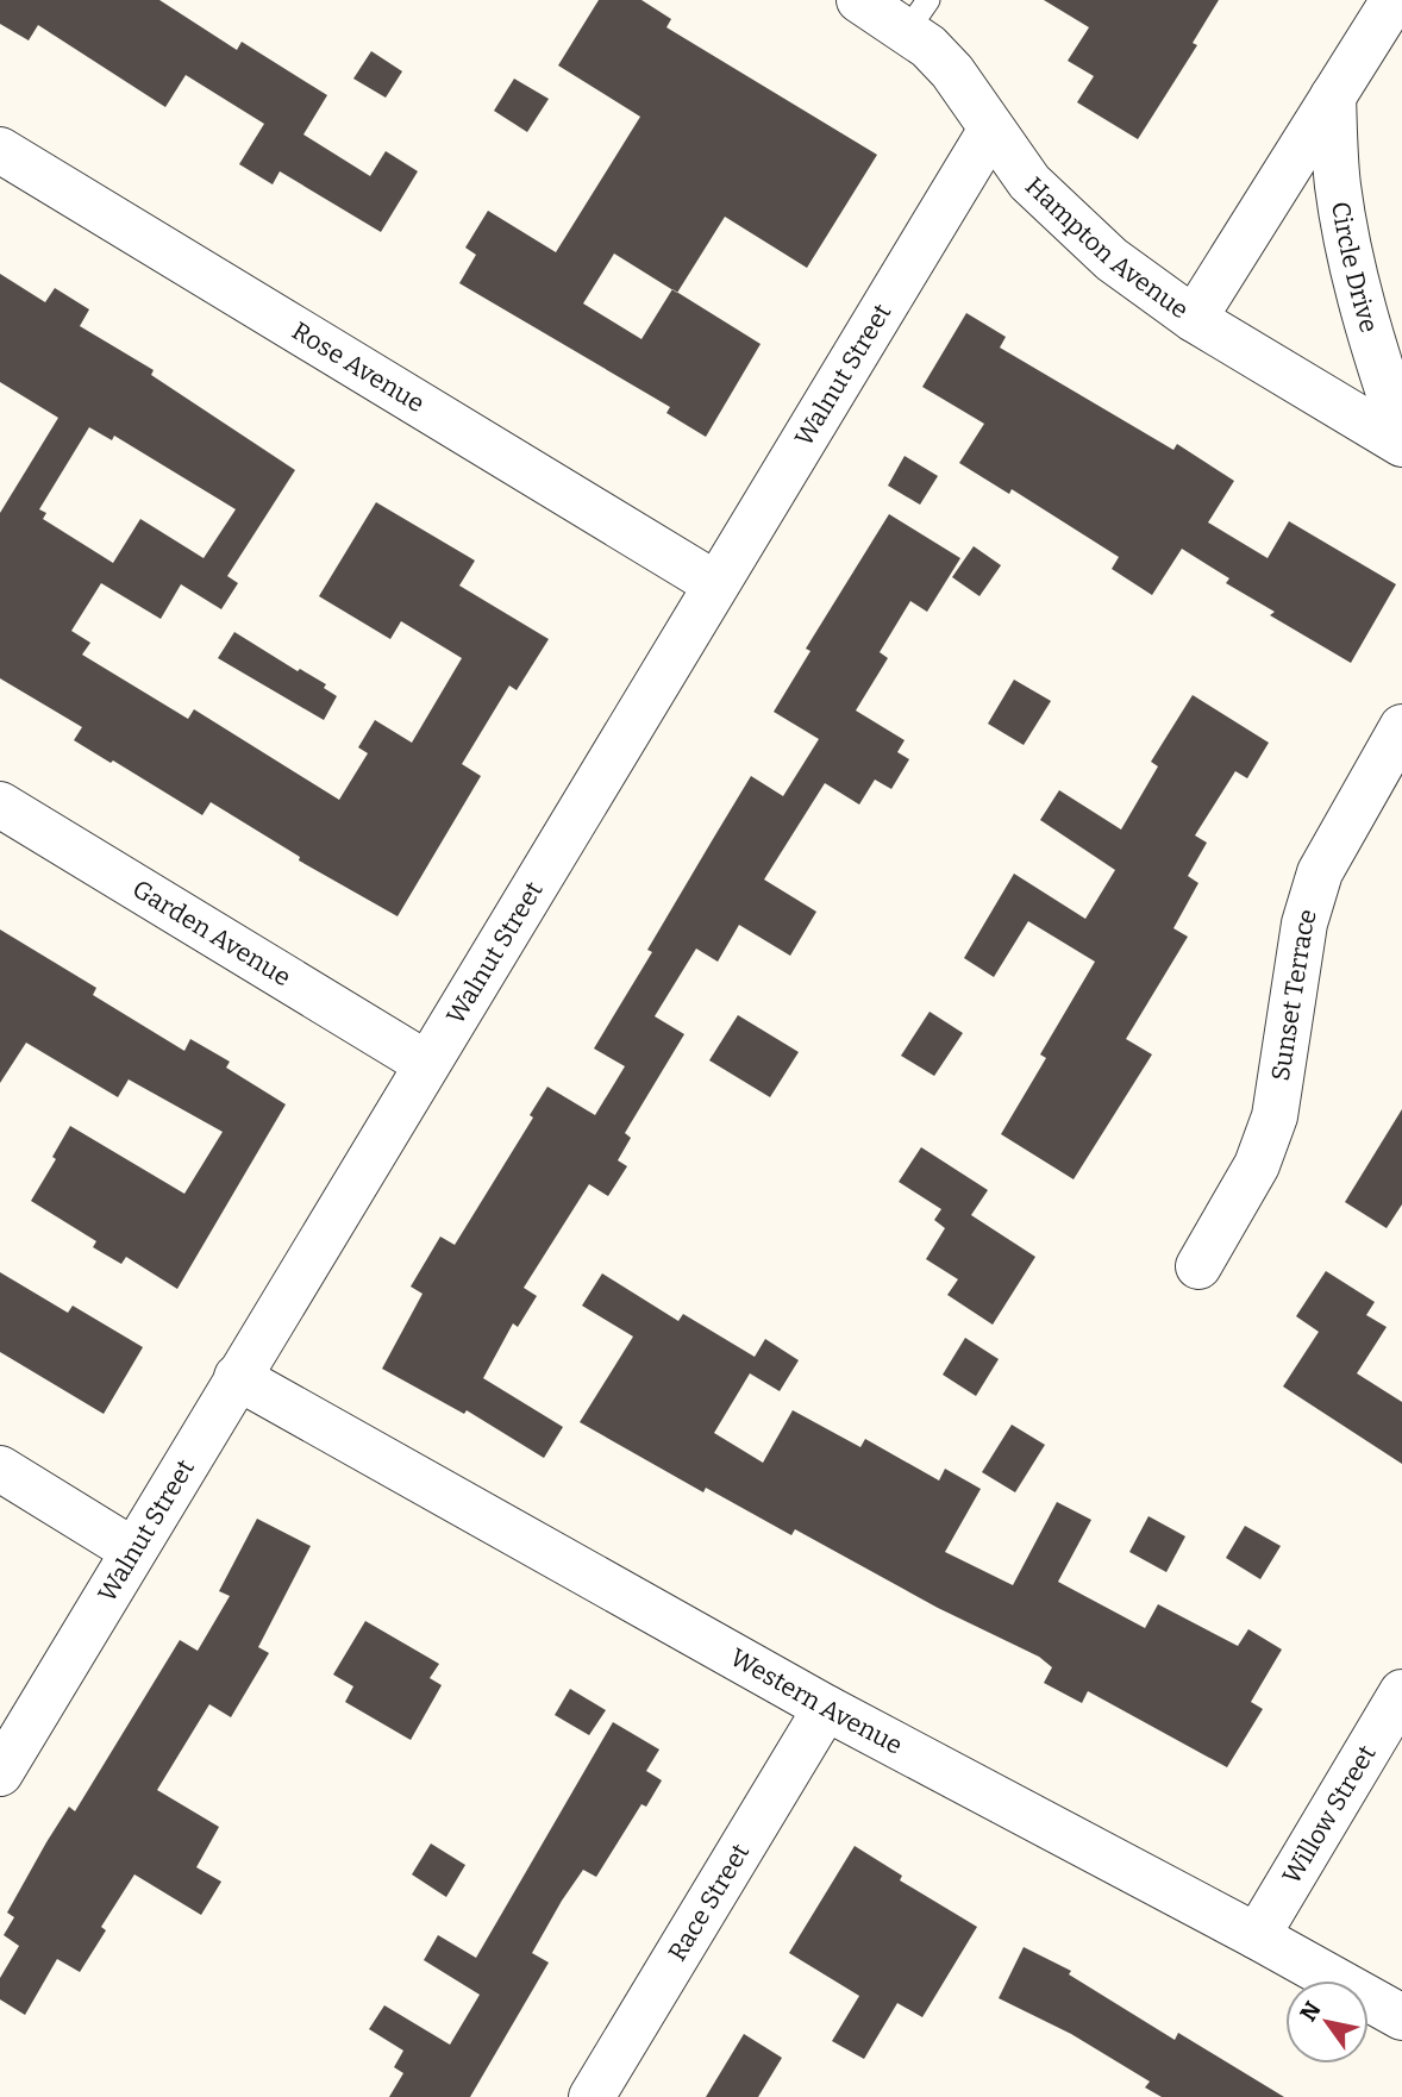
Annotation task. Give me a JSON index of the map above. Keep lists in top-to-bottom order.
{
  "streets": {
    "street": [
      "Hampton Avenue",
      "Circle Drive",
      "Rose Avenue",
      "Walnut Street",
      "Garden Avenue",
      "Sunset Terrace",
      "Western Avenue",
      "Willow Street",
      "Race Street"
    ]
  },
  "crossings": [
    ["Hampton Avenue", "Walnut Street"],
    ["Rose Avenue", "Walnut Street"],
    ["Walnut Street", "Garden Avenue"],
    ["Walnut Street", "Western Avenue"],
    ["Western Avenue", "Willow Street"],
    ["Western Avenue", "Race Street"]
  ],
  "north": "top left"
}
